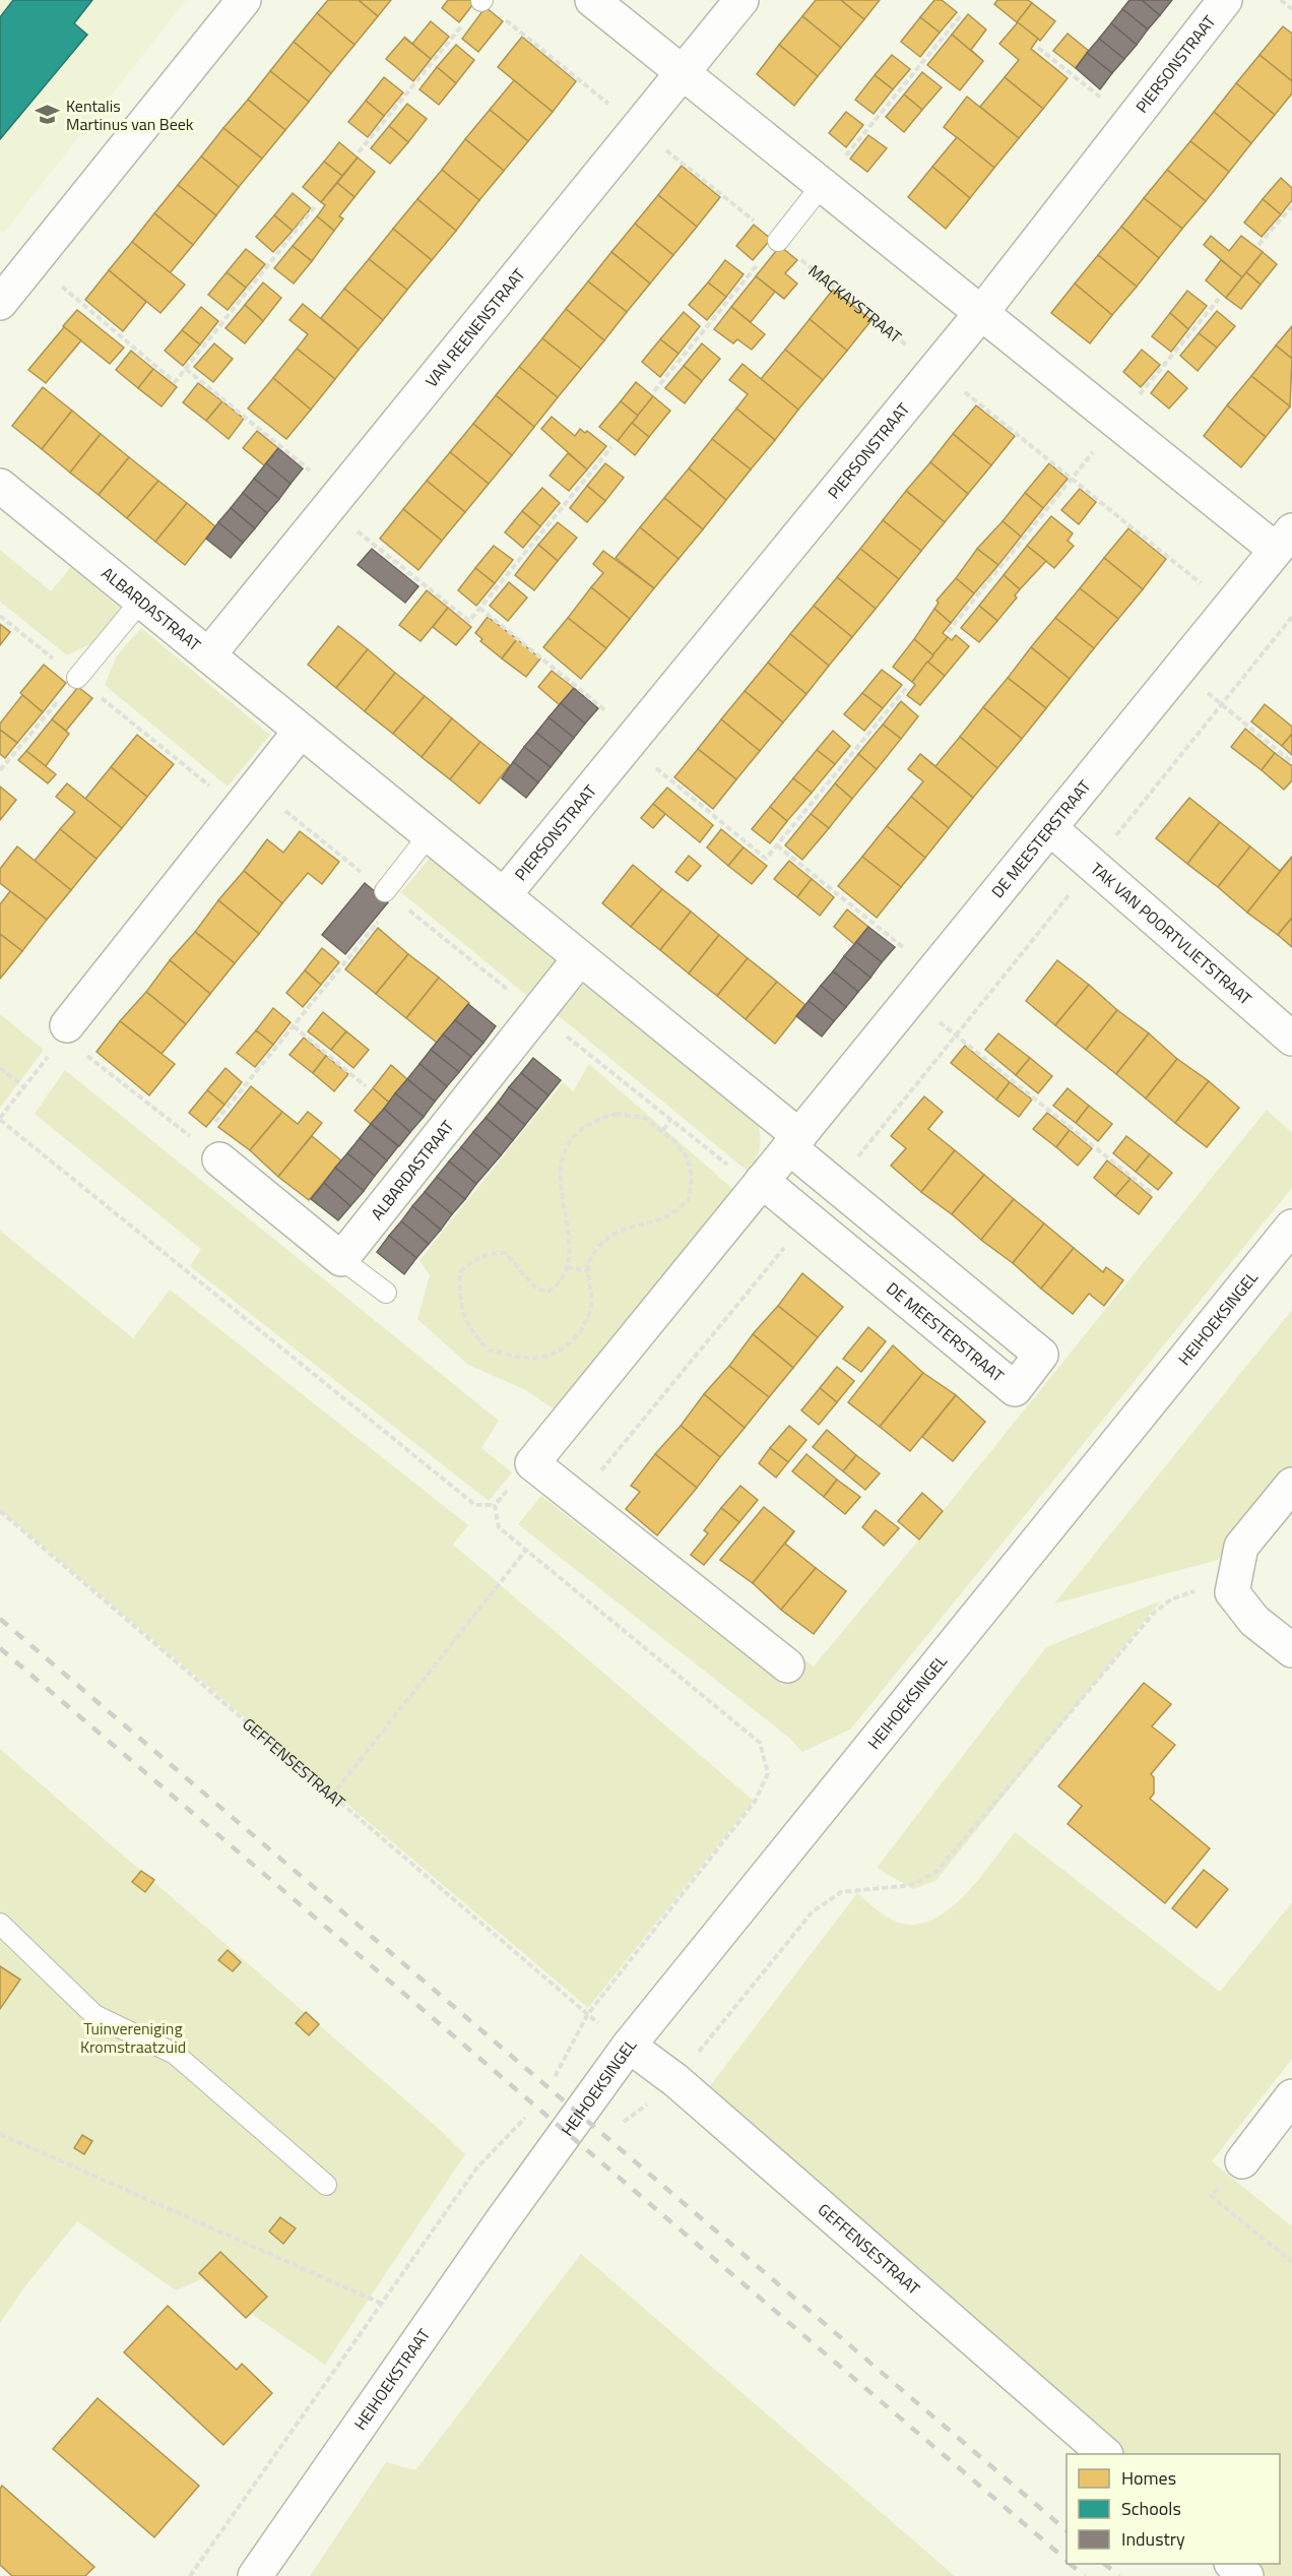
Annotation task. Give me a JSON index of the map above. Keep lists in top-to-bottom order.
{
  "streets": {
    "street": [
      "PIERSONSTRAAT",
      "VAN REENENSTRAAT",
      "ALBARDASTRAAT",
      "DE MEESTERSTRAAT",
      "TAK VAN POORTVLIETSTRAAT",
      "HEIHOEKSINGEL",
      "GEFFENSESTRAAT",
      "HEIHOEKSTRAAT"
    ],
    "path": ["MACKAYSTRAAT"]
  },
  "crossings": [
    ["PIERSONSTRAAT", "MACKAYSTRAAT"],
    ["PIERSONSTRAAT", "ALBARDASTRAAT"],
    ["MACKAYSTRAAT", "VAN REENENSTRAAT"],
    ["MACKAYSTRAAT", "DE MEESTERSTRAAT"],
    ["VAN REENENSTRAAT", "ALBARDASTRAAT"],
    ["ALBARDASTRAAT", "DE MEESTERSTRAAT"],
    ["DE MEESTERSTRAAT", "TAK VAN POORTVLIETSTRAAT"],
    ["HEIHOEKSINGEL", "GEFFENSESTRAAT"],
    ["HEIHOEKSINGEL", "HEIHOEKSTRAAT"]
  ],
  "parks": ["Tuinvereniging Kromstraatzuid"],
  "places": {
    "school or university": ["Kentalis Martinus van Beek"]
  },
  "legend": ["Homes", "Schools", "Industry"]
}
